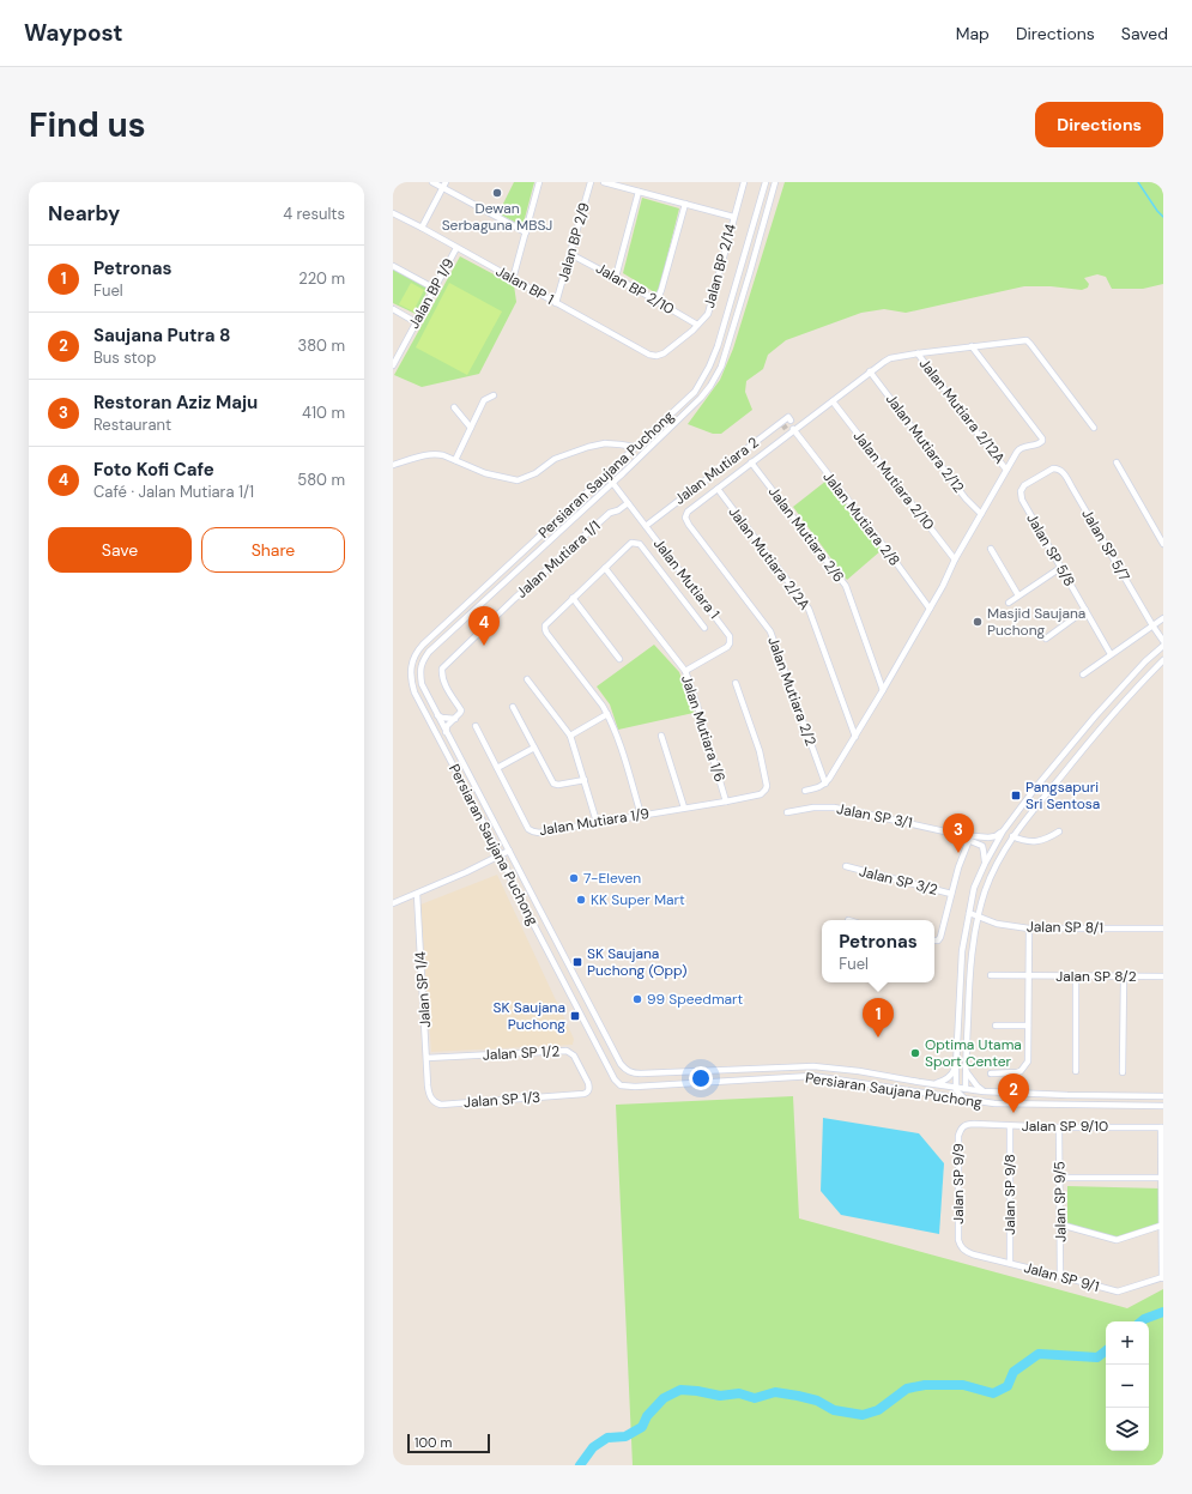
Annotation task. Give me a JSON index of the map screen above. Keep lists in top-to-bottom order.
{
  "streets": {
    "street": [
      "Jalan BP 2/9",
      "Jalan BP 2/14",
      "Jalan BP 1",
      "Jalan BP 2/10",
      "Jalan BP 1/9",
      "Jalan Mutiara 2/12A",
      "Jalan Mutiara 2/12",
      "Jalan Mutiara 2",
      "Persiaran Saujana Puchong",
      "Jalan Mutiara 2/10",
      "Jalan Mutiara 2/8",
      "Jalan Mutiara 2/6",
      "Jalan SP 5/7",
      "Jalan SP 5/8",
      "Jalan Mutiara 2/2A",
      "Jalan Mutiara 1/1",
      "Jalan Mutiara 1",
      "Jalan Mutiara 2/2",
      "Jalan Mutiara 1/6",
      "Jalan SP 3/1",
      "Jalan Mutiara 1/9",
      "Jalan SP 3/2",
      "Jalan SP 8/1",
      "Jalan SP 8/2",
      "Jalan SP 1/4",
      "Jalan SP 1/2",
      "Jalan SP 1/3",
      "Jalan SP 9/10",
      "Jalan SP 9/9",
      "Jalan SP 9/8",
      "Jalan SP 9/5",
      "Jalan SP 9/1"
    ]
  },
  "crossings": [
    ["Jalan BP 2/9", "Jalan BP 1"],
    ["Jalan BP 2/9", "Jalan BP 2/10"],
    ["Jalan BP 2/14", "Jalan BP 1"],
    ["Jalan BP 2/14", "Jalan BP 2/10"],
    ["Jalan BP 1", "Jalan BP 1/9"],
    ["Jalan Mutiara 2", "Jalan Mutiara 2/8"],
    ["Jalan Mutiara 2", "Jalan Mutiara 1"],
    ["Persiaran Saujana Puchong", "Jalan Mutiara 1"],
    ["Jalan SP 5/7", "Jalan SP 5/8"],
    ["Jalan Mutiara 2/2A", "Jalan Mutiara 2/2"],
    ["Jalan Mutiara 1/1", "Jalan Mutiara 1"],
    ["Jalan Mutiara 1", "Jalan Mutiara 1/6"],
    ["Jalan Mutiara 1/6", "Jalan Mutiara 1/9"],
    ["Jalan SP 1/4", "Jalan SP 1/2"],
    ["Jalan SP 1/4", "Jalan SP 1/3"],
    ["Jalan SP 1/2", "Jalan SP 1/3"],
    ["Jalan SP 9/10", "Jalan SP 9/9"],
    ["Jalan SP 9/10", "Jalan SP 9/8"],
    ["Jalan SP 9/10", "Jalan SP 9/5"],
    ["Jalan SP 9/9", "Jalan SP 9/1"],
    ["Jalan SP 9/8", "Jalan SP 9/1"],
    ["Jalan SP 9/5", "Jalan SP 9/1"]
  ],
  "places": {
    "other": [
      "Dewan Serbaguna MBSJ",
      "Masjid Saujana Puchong",
      "7-Eleven",
      "KK Super Mart",
      "99 Speedmart",
      "Optima Utama Sport Center"
    ],
    "transit": ["Pangsapuri Sri Sentosa", "SK Saujana Puchong (Opp)", "SK Saujana Puchong"]
  },
  "scale_bar": "100 m",
  "page": {
    "header": "Waypost",
    "nav": ["Map", "Directions", "Saved"],
    "buttons": [
      "Directions",
      ["Save", "Share"]
    ],
    "title": "Find us",
    "heading": ["Nearby", "4 results"],
    "list": [
      {
        "mark": "1",
        "name": "Petronas",
        "note": "Fuel",
        "value": "220 m"
      },
      {
        "mark": "2",
        "name": "Saujana Putra 8",
        "note": "Bus stop",
        "value": "380 m"
      },
      {
        "mark": "3",
        "name": "Restoran Aziz Maju",
        "note": "Restaurant",
        "value": "410 m"
      },
      {
        "mark": "4",
        "name": "Foto Kofi Cafe",
        "note": "Café · Jalan Mutiara 1/1",
        "value": "580 m"
      }
    ],
    "pins": [
      "4",
      "3",
      "1",
      "2"
    ],
    "popup": ["Petronas", "Fuel"],
    "map_buttons": ["+", "−"],
    "scale": "100 m"
  }
}
